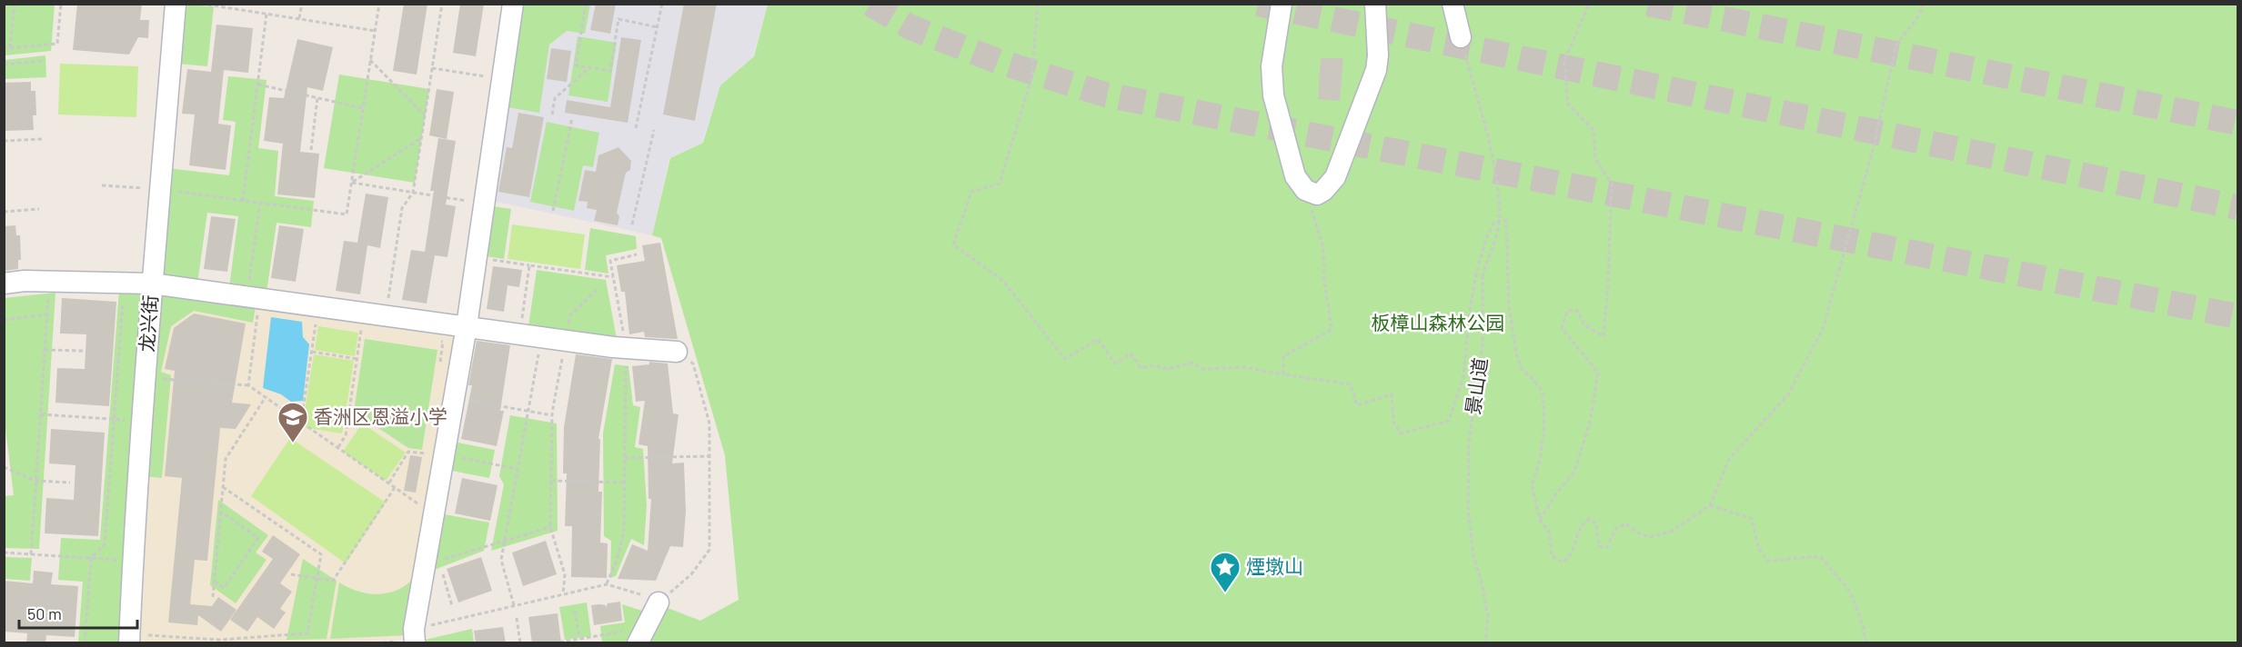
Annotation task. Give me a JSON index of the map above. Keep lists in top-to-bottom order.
{
  "streets": {
    "street": ["龙兴街"],
    "path": ["景山道"]
  },
  "parks": ["板樟山森林公园"],
  "places": {
    "school or university": ["香洲区恩溢小学"],
    "place": ["煙墩山"]
  },
  "scale_bar": "50 m"
}
